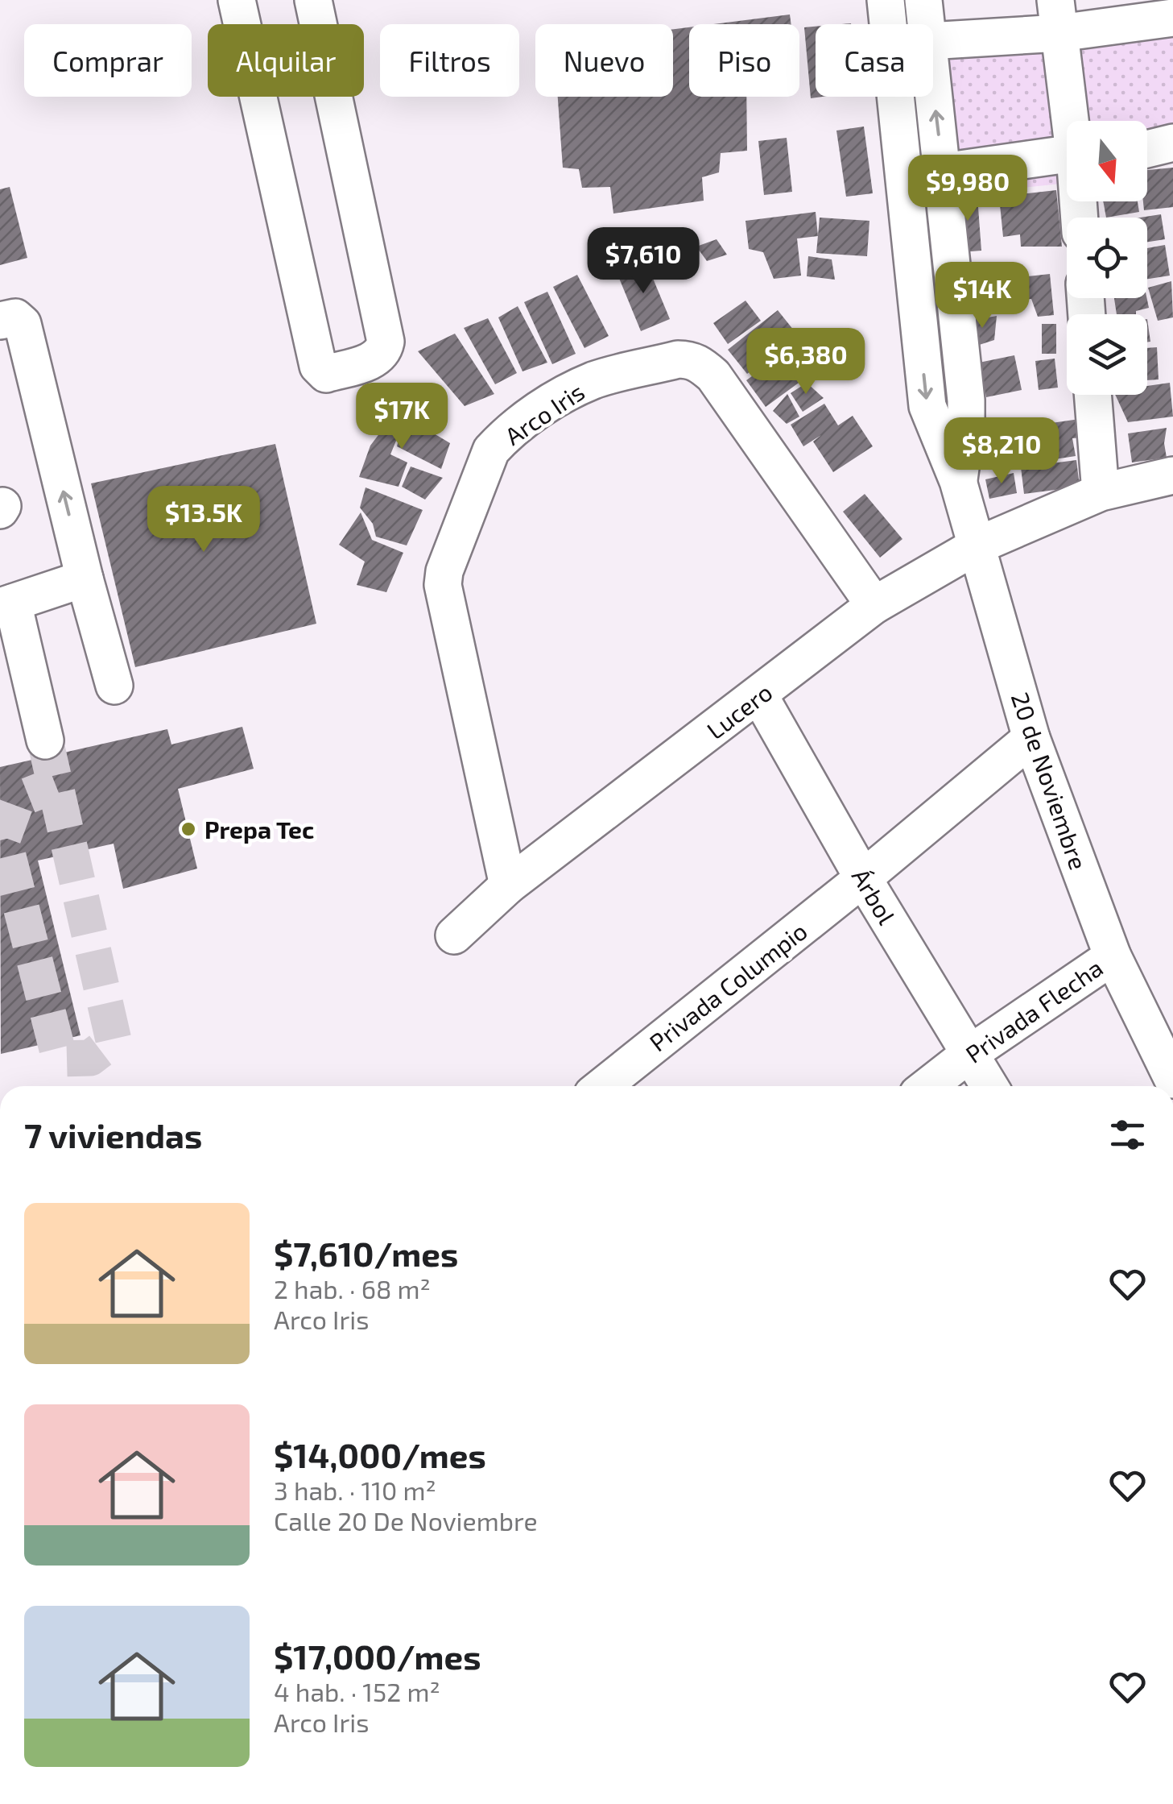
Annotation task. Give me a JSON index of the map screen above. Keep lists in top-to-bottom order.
{
  "streets": {
    "street": [
      "Arco Iris",
      "Lucero",
      "20 de Noviembre",
      "Árbol",
      "Privada Columpio",
      "Privada Flecha"
    ]
  },
  "crossings": [
    ["Arco Iris", "Lucero"],
    ["Lucero", "20 de Noviembre"],
    ["Lucero", "Árbol"],
    ["20 de Noviembre", "Privada Columpio"],
    ["20 de Noviembre", "Privada Flecha"],
    ["Árbol", "Privada Columpio"],
    ["Árbol", "Privada Flecha"]
  ],
  "places": ["Prepa Tec"],
  "north": "bottom",
  "page": {
    "chip": [
      "Comprar",
      "Alquilar",
      "Filtros",
      "Nuevo",
      "Piso",
      "Casa"
    ],
    "price": [
      "$9,980",
      "$7,610",
      "$14K",
      "$6,380",
      "$17K",
      "$8,210",
      "$13.5K"
    ],
    "heading": "7 viviendas",
    "list": [
      {
        "name": "$7,610/mes",
        "note": "2 hab. · 68 m² · Arco Iris"
      },
      {
        "name": "$14,000/mes",
        "note": "3 hab. · 110 m² · Calle 20 De Noviembre"
      },
      {
        "name": "$17,000/mes",
        "note": "4 hab. · 152 m² · Arco Iris"
      }
    ]
  }
}
